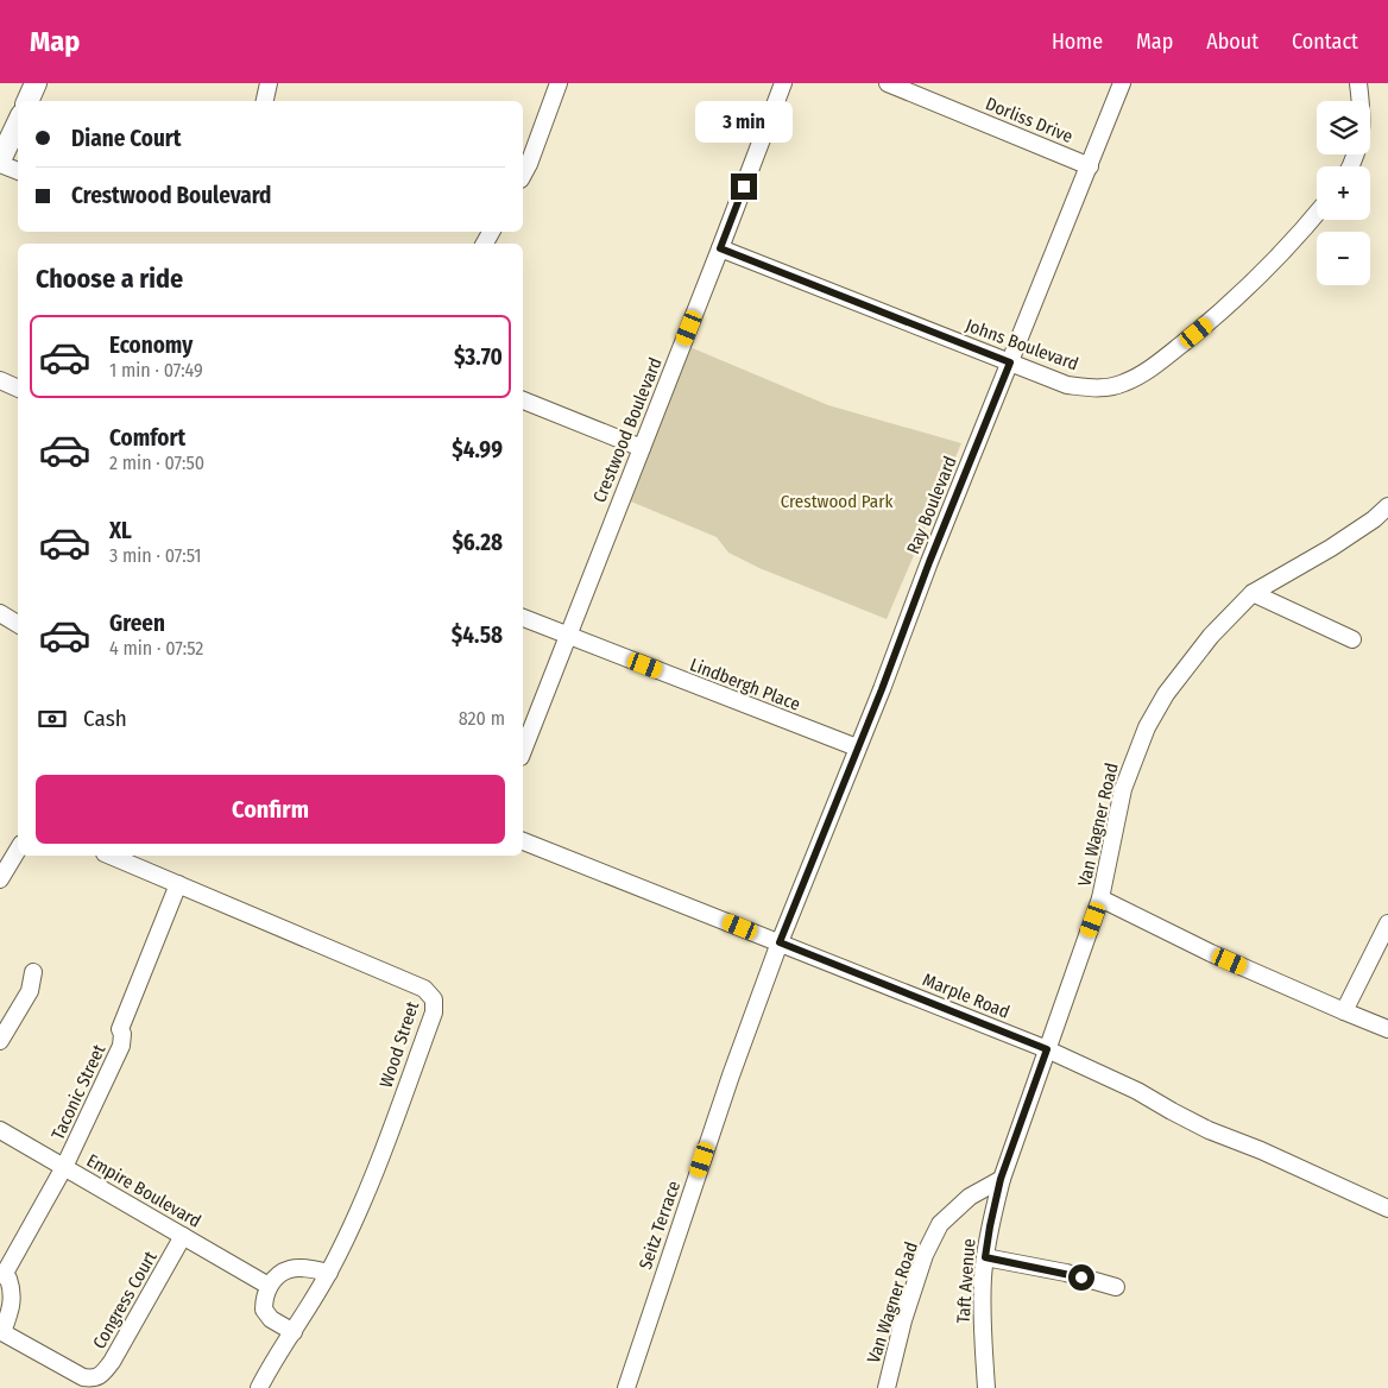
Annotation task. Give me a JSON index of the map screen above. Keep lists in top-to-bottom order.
{
  "streets": {
    "street": [
      "Dorliss Drive",
      "Johns Boulevard",
      "Crestwood Boulevard",
      "Ray Boulevard",
      "Lindbergh Place",
      "Van Wagner Road",
      "Marple Road",
      "Wood Street",
      "Taconic Street",
      "Empire Boulevard",
      "Seitz Terrace",
      "Taft Avenue",
      "Congress Court"
    ]
  },
  "crossings": [
    ["Dorliss Drive", "Ray Boulevard"],
    ["Johns Boulevard", "Crestwood Boulevard"],
    ["Johns Boulevard", "Ray Boulevard"],
    ["Crestwood Boulevard", "Lindbergh Place"],
    ["Ray Boulevard", "Lindbergh Place"],
    ["Ray Boulevard", "Marple Road"],
    ["Ray Boulevard", "Seitz Terrace"],
    ["Van Wagner Road", "Marple Road"],
    ["Van Wagner Road", "Taft Avenue"],
    ["Marple Road", "Seitz Terrace"],
    ["Wood Street", "Taconic Street"],
    ["Taconic Street", "Empire Boulevard"],
    ["Taconic Street", "Congress Court"],
    ["Empire Boulevard", "Congress Court"]
  ],
  "parks": ["Crestwood Park"],
  "page": {
    "header": "Map",
    "nav": [
      "Home",
      "Map",
      "About",
      "Contact"
    ],
    "map_buttons": ["+", "−"],
    "bubble": "3 min",
    "banner": ["Diane Court", "Crestwood Boulevard"],
    "heading": "Choose a ride",
    "list": [
      {
        "name": "Economy",
        "note": "1 min · 07:49",
        "value": "$3.70"
      },
      {
        "name": "Comfort",
        "note": "2 min · 07:50",
        "value": "$4.99"
      },
      {
        "name": "XL",
        "note": "3 min · 07:51",
        "value": "$6.28"
      },
      {
        "name": "Green",
        "note": "4 min · 07:52",
        "value": "$4.58"
      }
    ],
    "pay": ["Cash", "820 m"],
    "buttons": "Confirm"
  }
}
